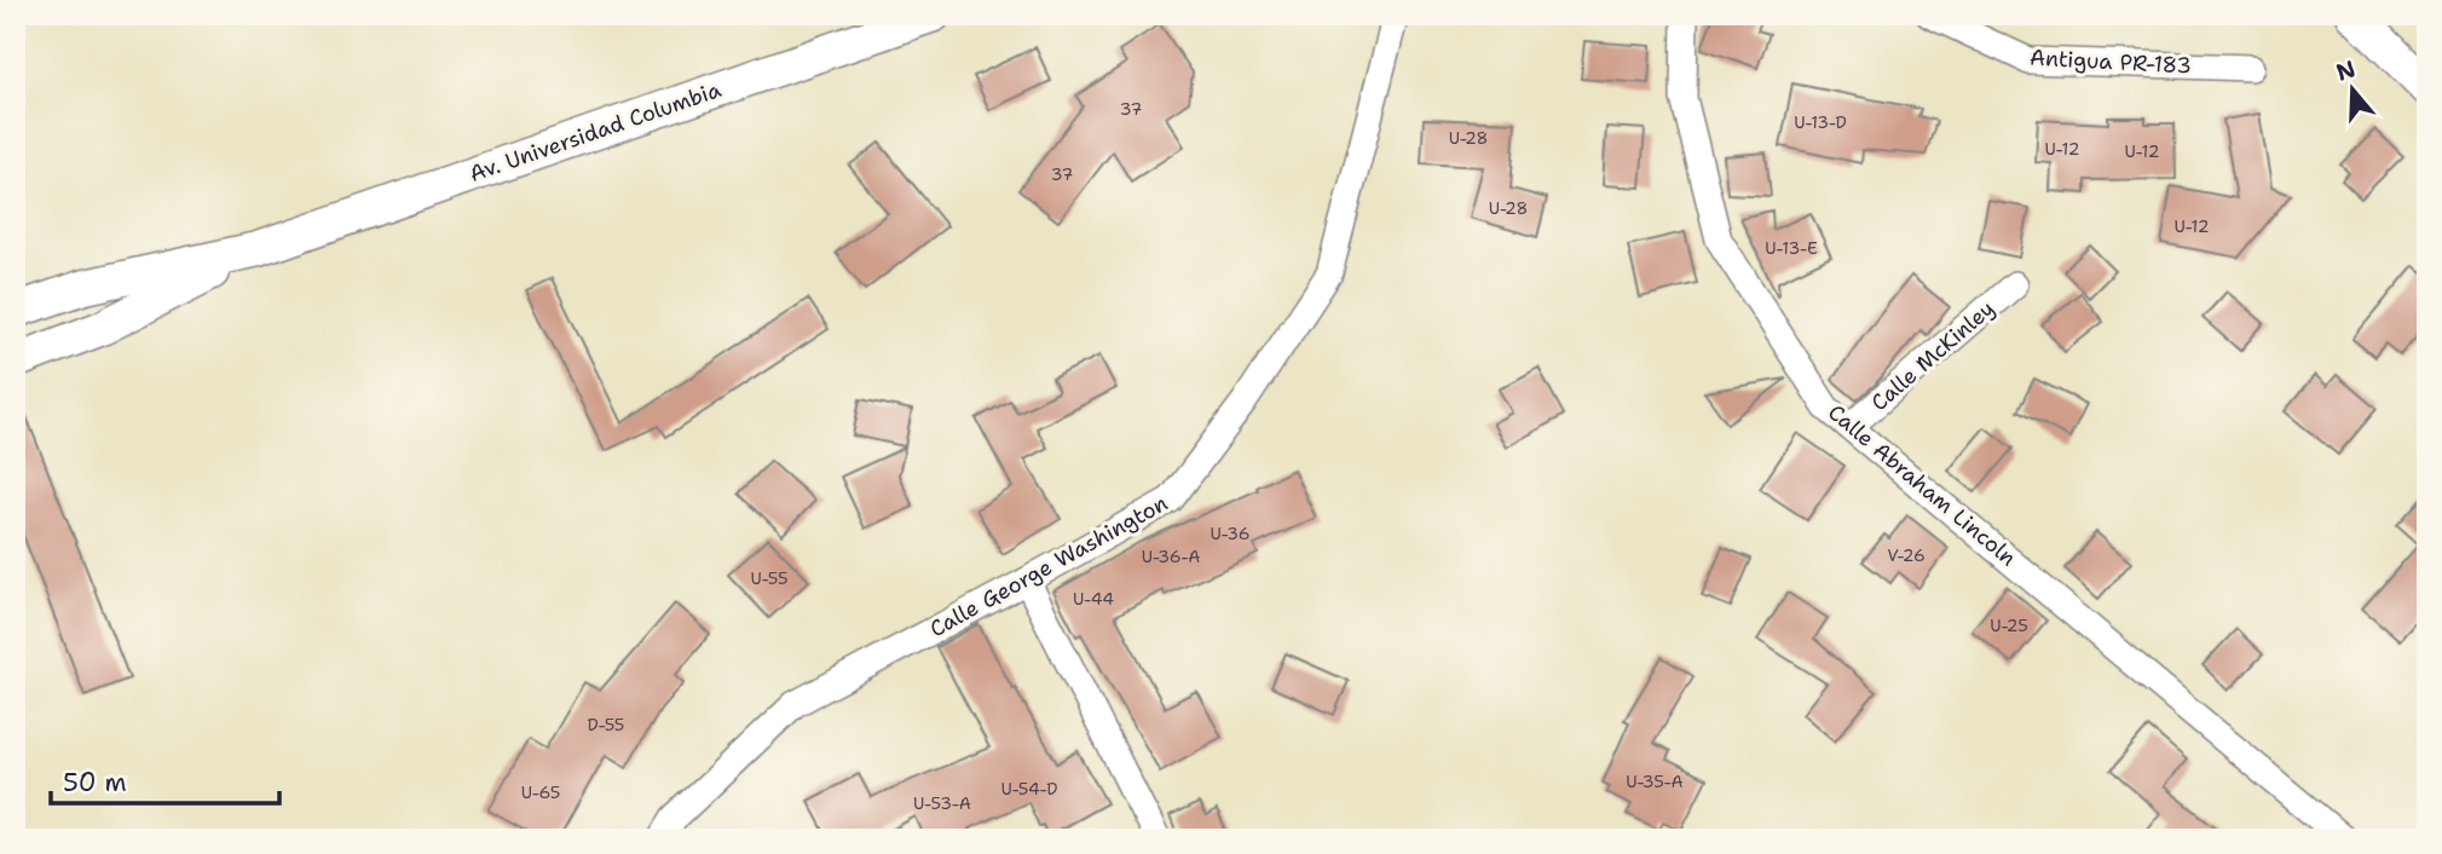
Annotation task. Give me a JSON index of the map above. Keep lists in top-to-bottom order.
{
  "streets": {
    "main road": ["Av. Universidad Columbia"],
    "street": [
      "Antigua PR-183",
      "Calle McKinley",
      "Calle Abraham Lincoln",
      "Calle George Washington"
    ]
  },
  "crossings": [
    ["Calle McKinley", "Calle Abraham Lincoln"]
  ],
  "house_numbers": [
    "37",
    "U-13-D",
    "U-28",
    "U-12",
    "U-12",
    "37",
    "U-28",
    "U-12",
    "U-13-E",
    "U-36",
    "V-26",
    "U-36-A",
    "U-55",
    "U-44",
    "U-25",
    "D-55",
    "U-35-A",
    "U-54-D",
    "U-65",
    "U-53-A"
  ],
  "scale_bar": "50 m",
  "north": "top"
}
